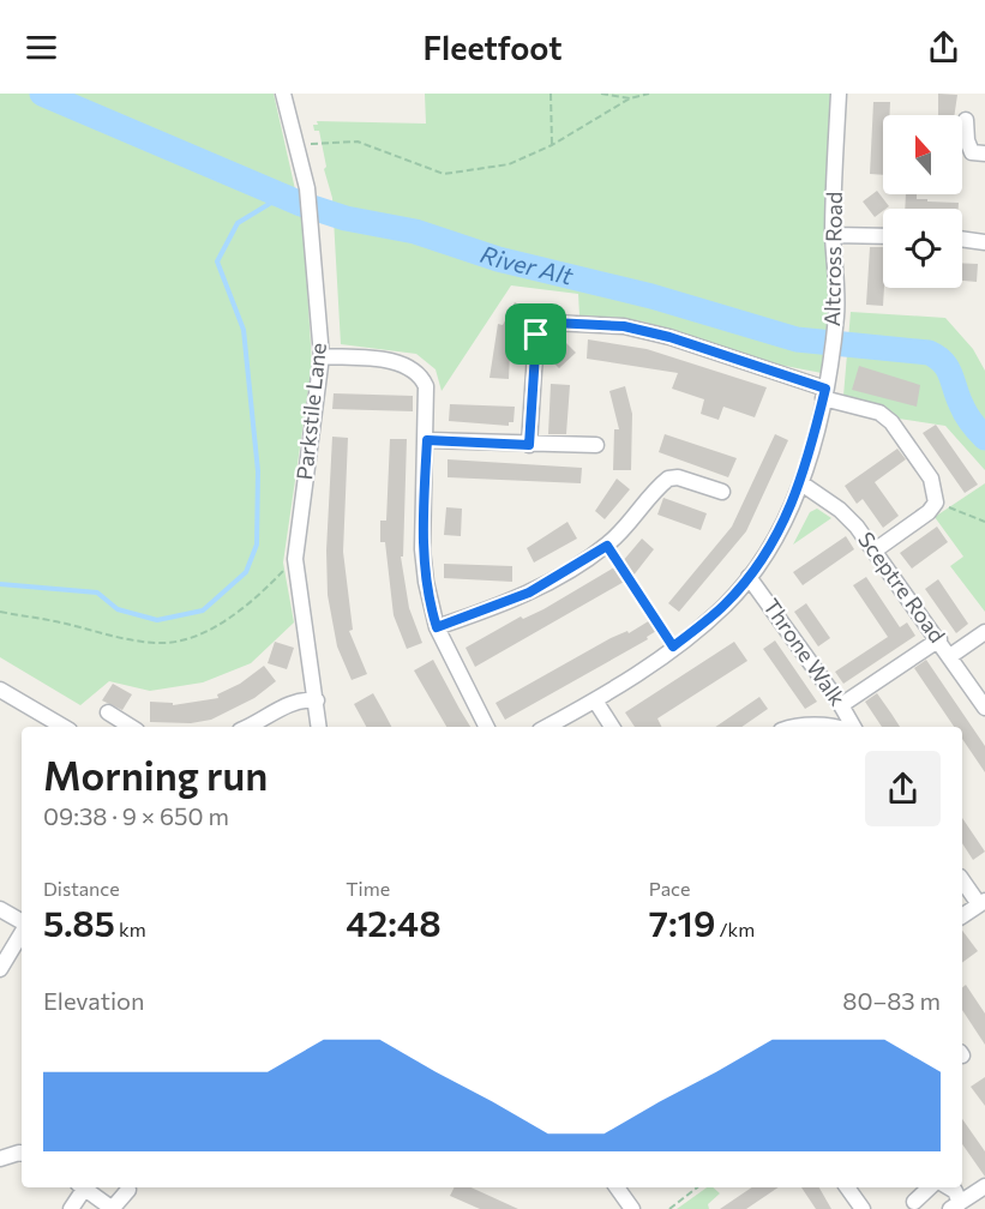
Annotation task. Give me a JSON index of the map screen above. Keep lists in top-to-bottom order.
{
  "streets": {
    "street": [
      "Altcross Road",
      "Parkstile Lane",
      "Sceptre Road",
      "Throne Walk"
    ]
  },
  "crossings": [
    ["Altcross Road", "Sceptre Road"],
    ["Altcross Road", "Throne Walk"]
  ],
  "water": ["River Alt"],
  "north": "top",
  "page": {
    "header": "Fleetfoot",
    "heading": ["Morning run", "09:38 · 9 × 650 m"],
    "stats": [
      ["Distance", "5.85 km"],
      ["Time", "42:48"],
      ["Pace", "7:19 /km"]
    ],
    "chart": ["Elevation", "80–83 m"]
  }
}
